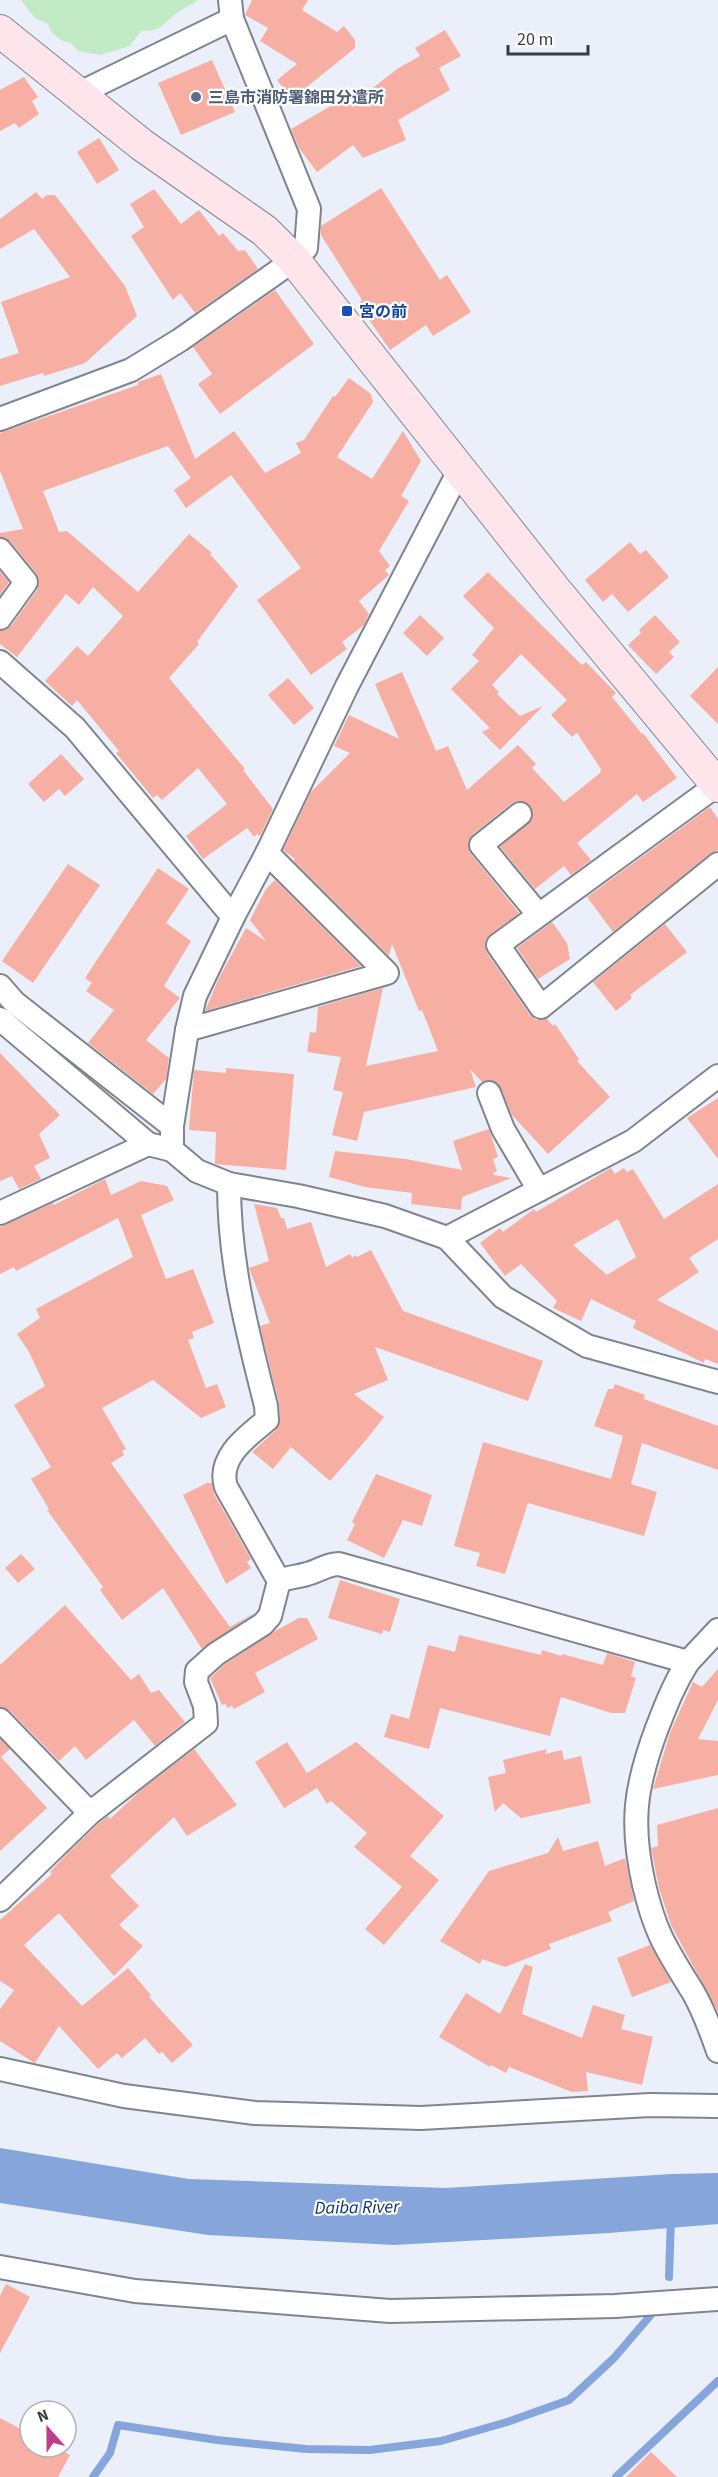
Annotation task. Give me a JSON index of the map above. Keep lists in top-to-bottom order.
{
  "water": ["Daiba River"],
  "places": {
    "other": ["三島市消防署錦田分遣所"],
    "transit": ["宮の前"]
  },
  "scale_bar": "20 m",
  "north": "top"
}
